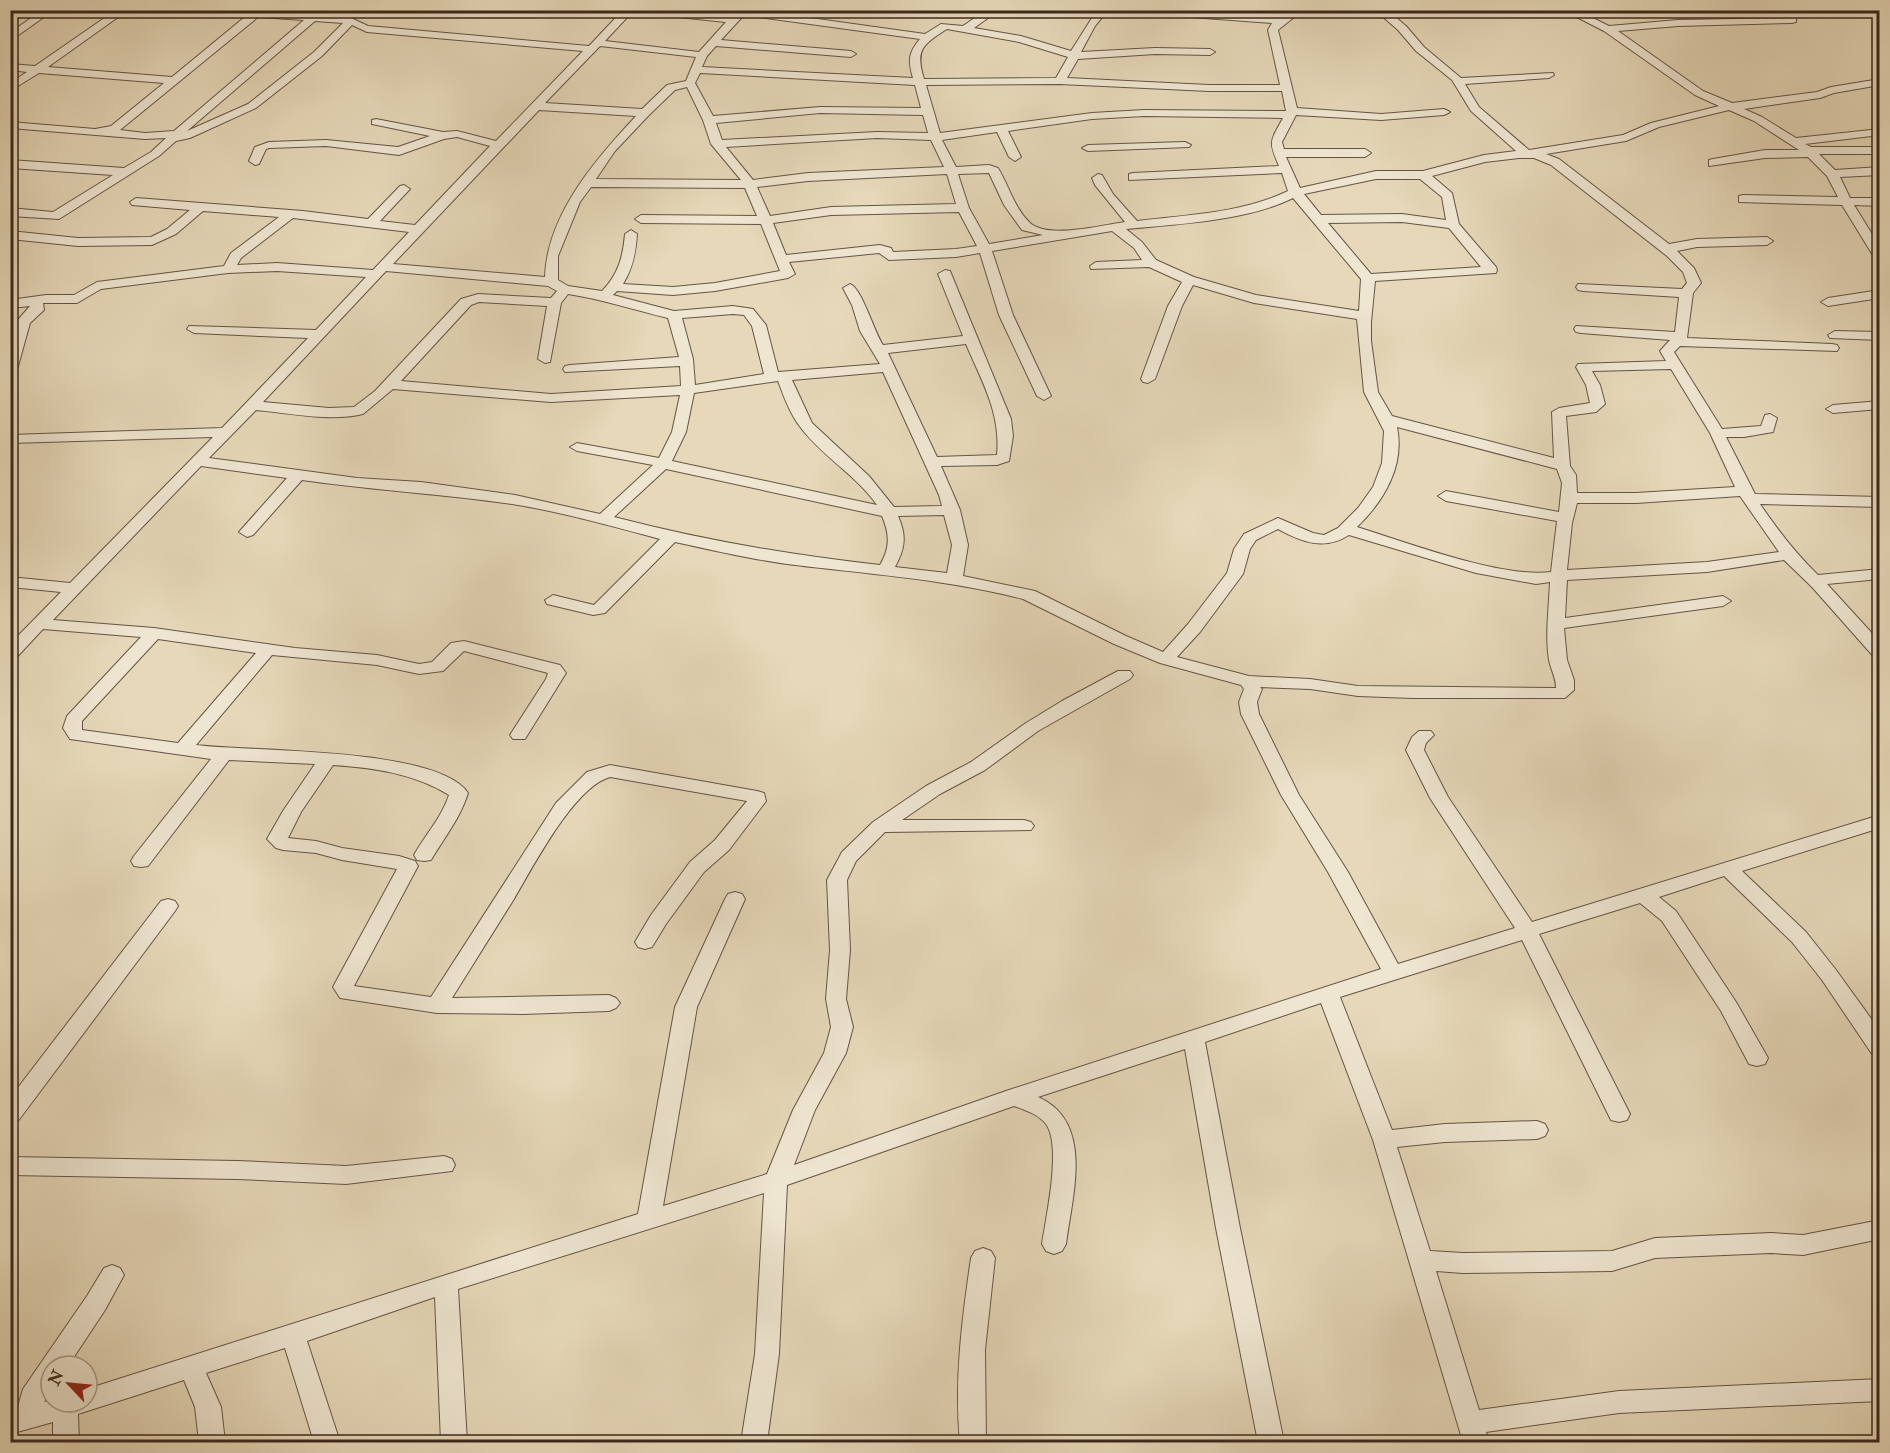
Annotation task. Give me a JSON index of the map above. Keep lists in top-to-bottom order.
{
  "north": "top left"
}
